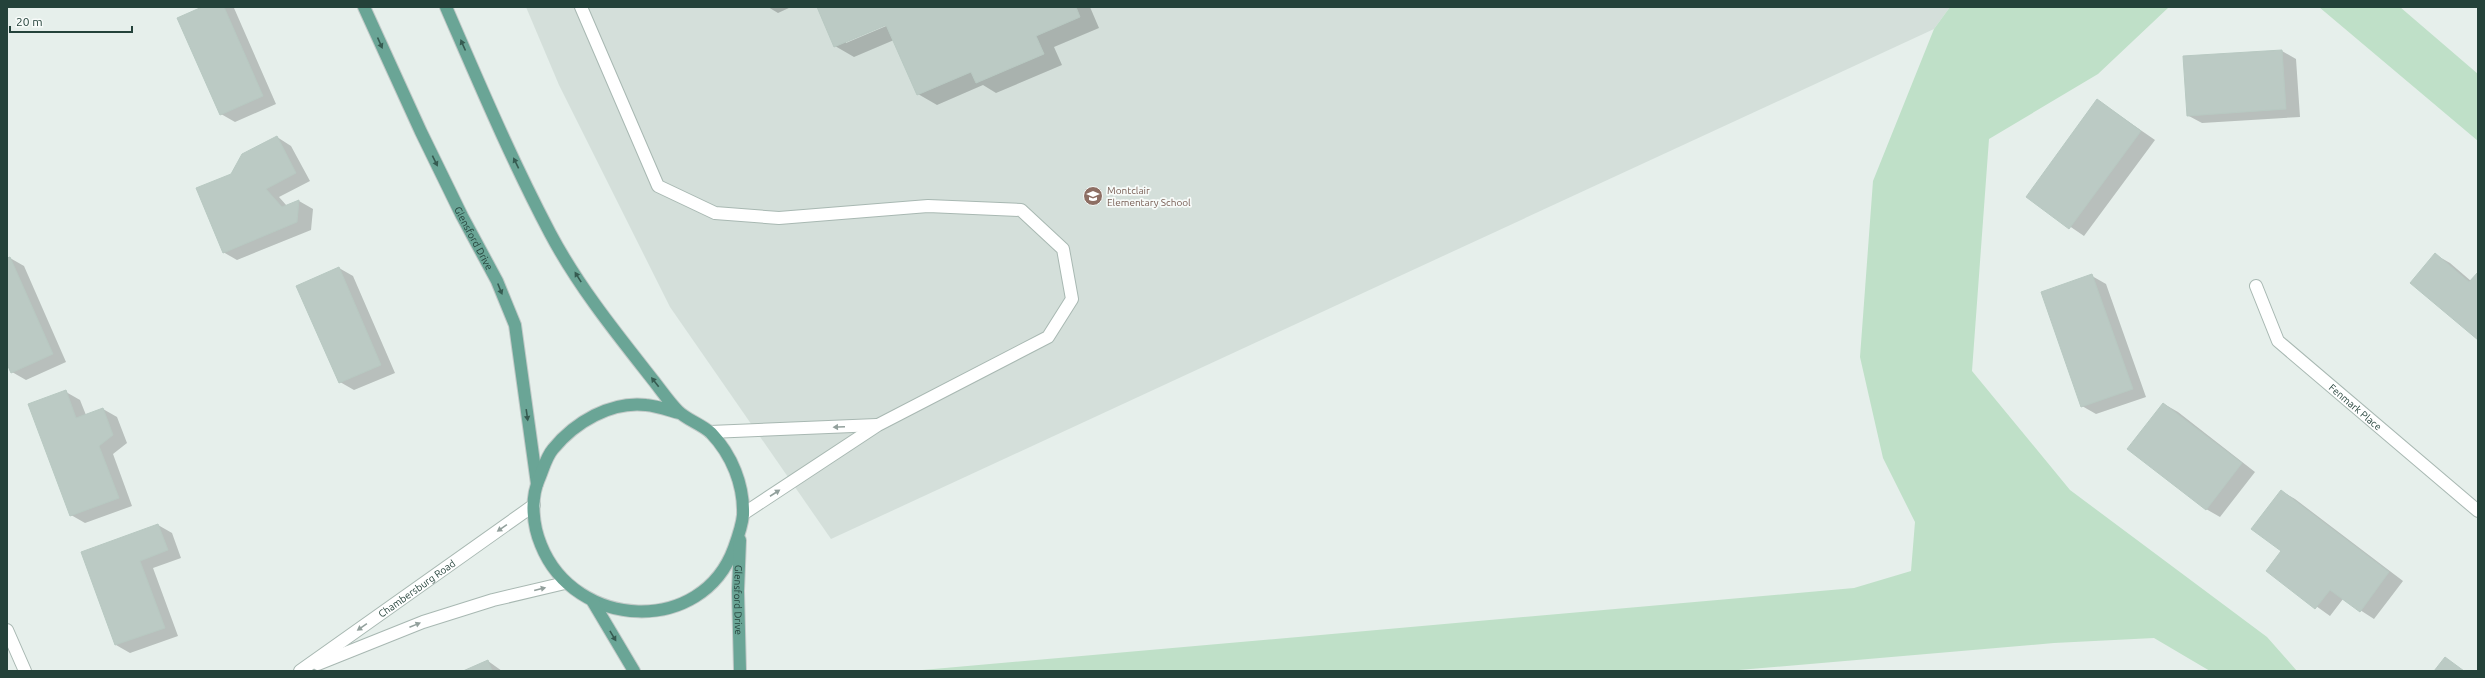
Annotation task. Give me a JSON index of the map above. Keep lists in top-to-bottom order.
{
  "streets": {
    "main road": ["Glensford Drive"],
    "street": ["Fenmark Place", "Chambersburg Road"]
  },
  "places": {
    "school or university": ["Montclair Elementary School"]
  },
  "scale_bar": "20 m"
}
